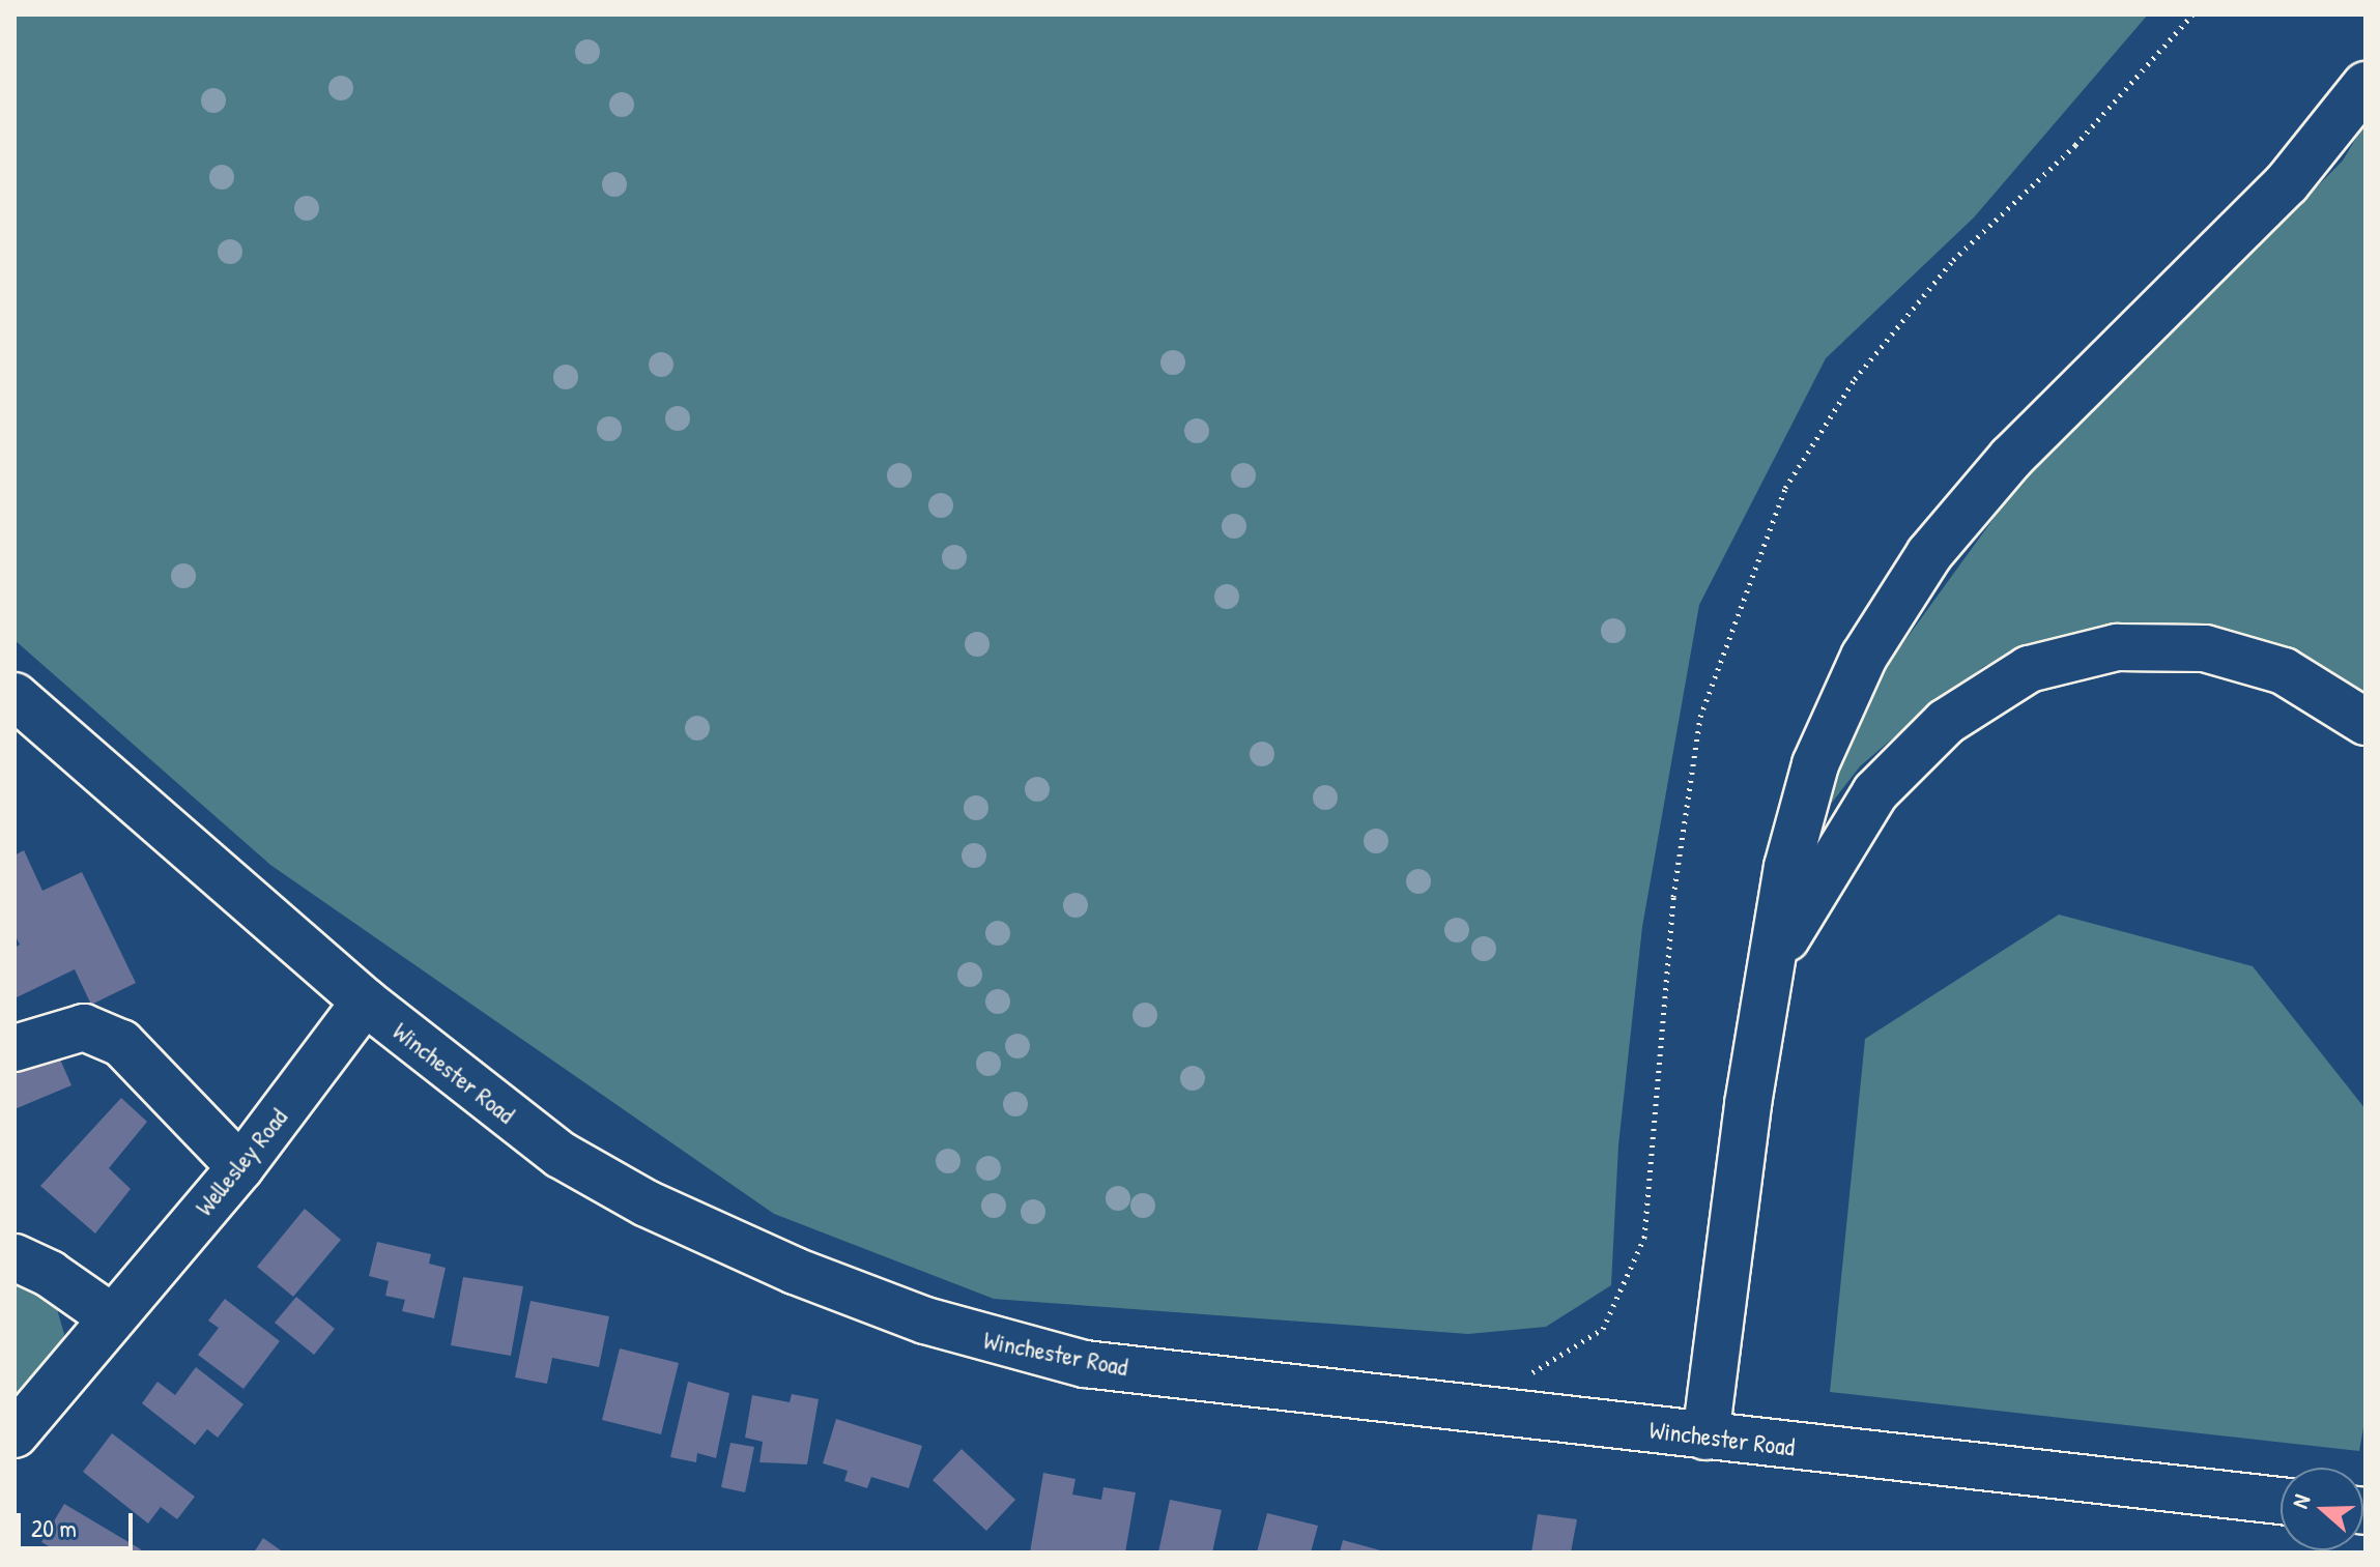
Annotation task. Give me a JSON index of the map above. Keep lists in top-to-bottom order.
{
  "streets": {
    "main road": ["Winchester Road", "Wellesley Road"]
  },
  "crossings": [
    ["Winchester Road", "Wellesley Road"]
  ],
  "scale_bar": "20 m",
  "north": "left"
}
